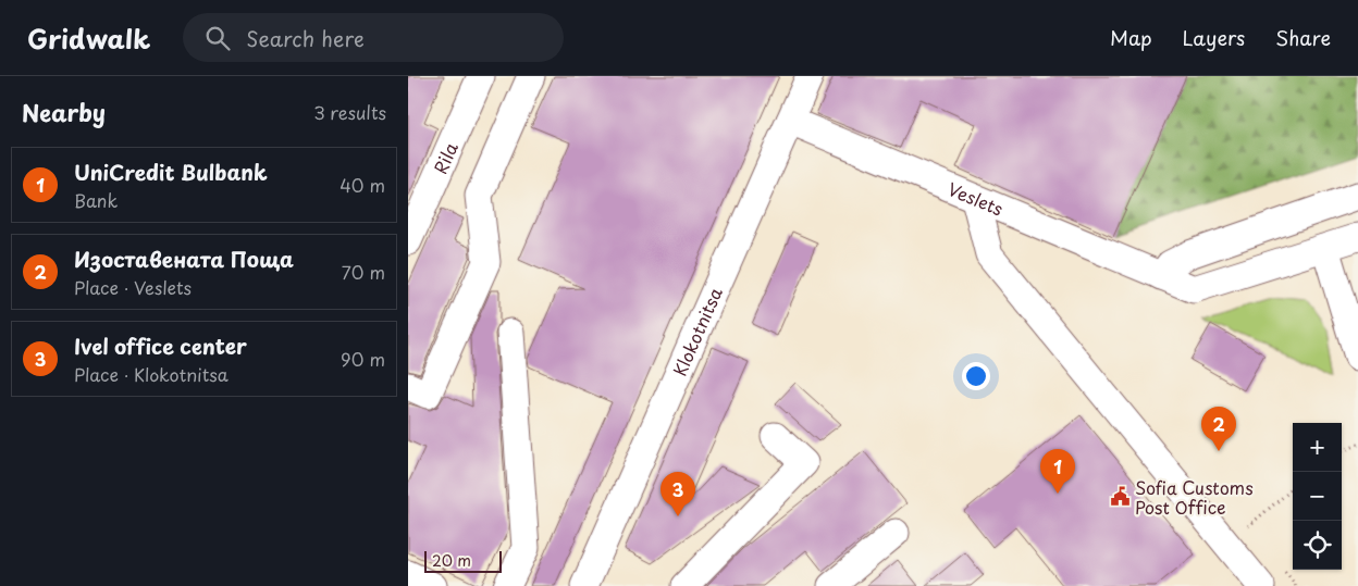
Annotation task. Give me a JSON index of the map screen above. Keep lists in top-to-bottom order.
{
  "streets": {
    "street": ["Rila", "Veslets", "Klokotnitsa"]
  },
  "crossings": [
    ["Veslets", "Klokotnitsa"]
  ],
  "places": {
    "public building": ["Sofia Customs Post Office"]
  },
  "scale_bar": "20 m",
  "page": {
    "header": "Gridwalk",
    "search": "Search here",
    "nav": ["Map", "Layers", "Share"],
    "heading": ["Nearby", "3 results"],
    "list": [
      {
        "mark": "1",
        "name": "UniCredit Bulbank",
        "note": "Bank",
        "value": "40 m"
      },
      {
        "mark": "2",
        "name": "Изоставената Поща",
        "note": "Place · Veslets",
        "value": "70 m"
      },
      {
        "mark": "3",
        "name": "Ivel office center",
        "note": "Place · Klokotnitsa",
        "value": "90 m"
      }
    ],
    "pins": ["2", "1", "3"],
    "map_buttons": ["+", "−"],
    "scale": "20 m"
  }
}
